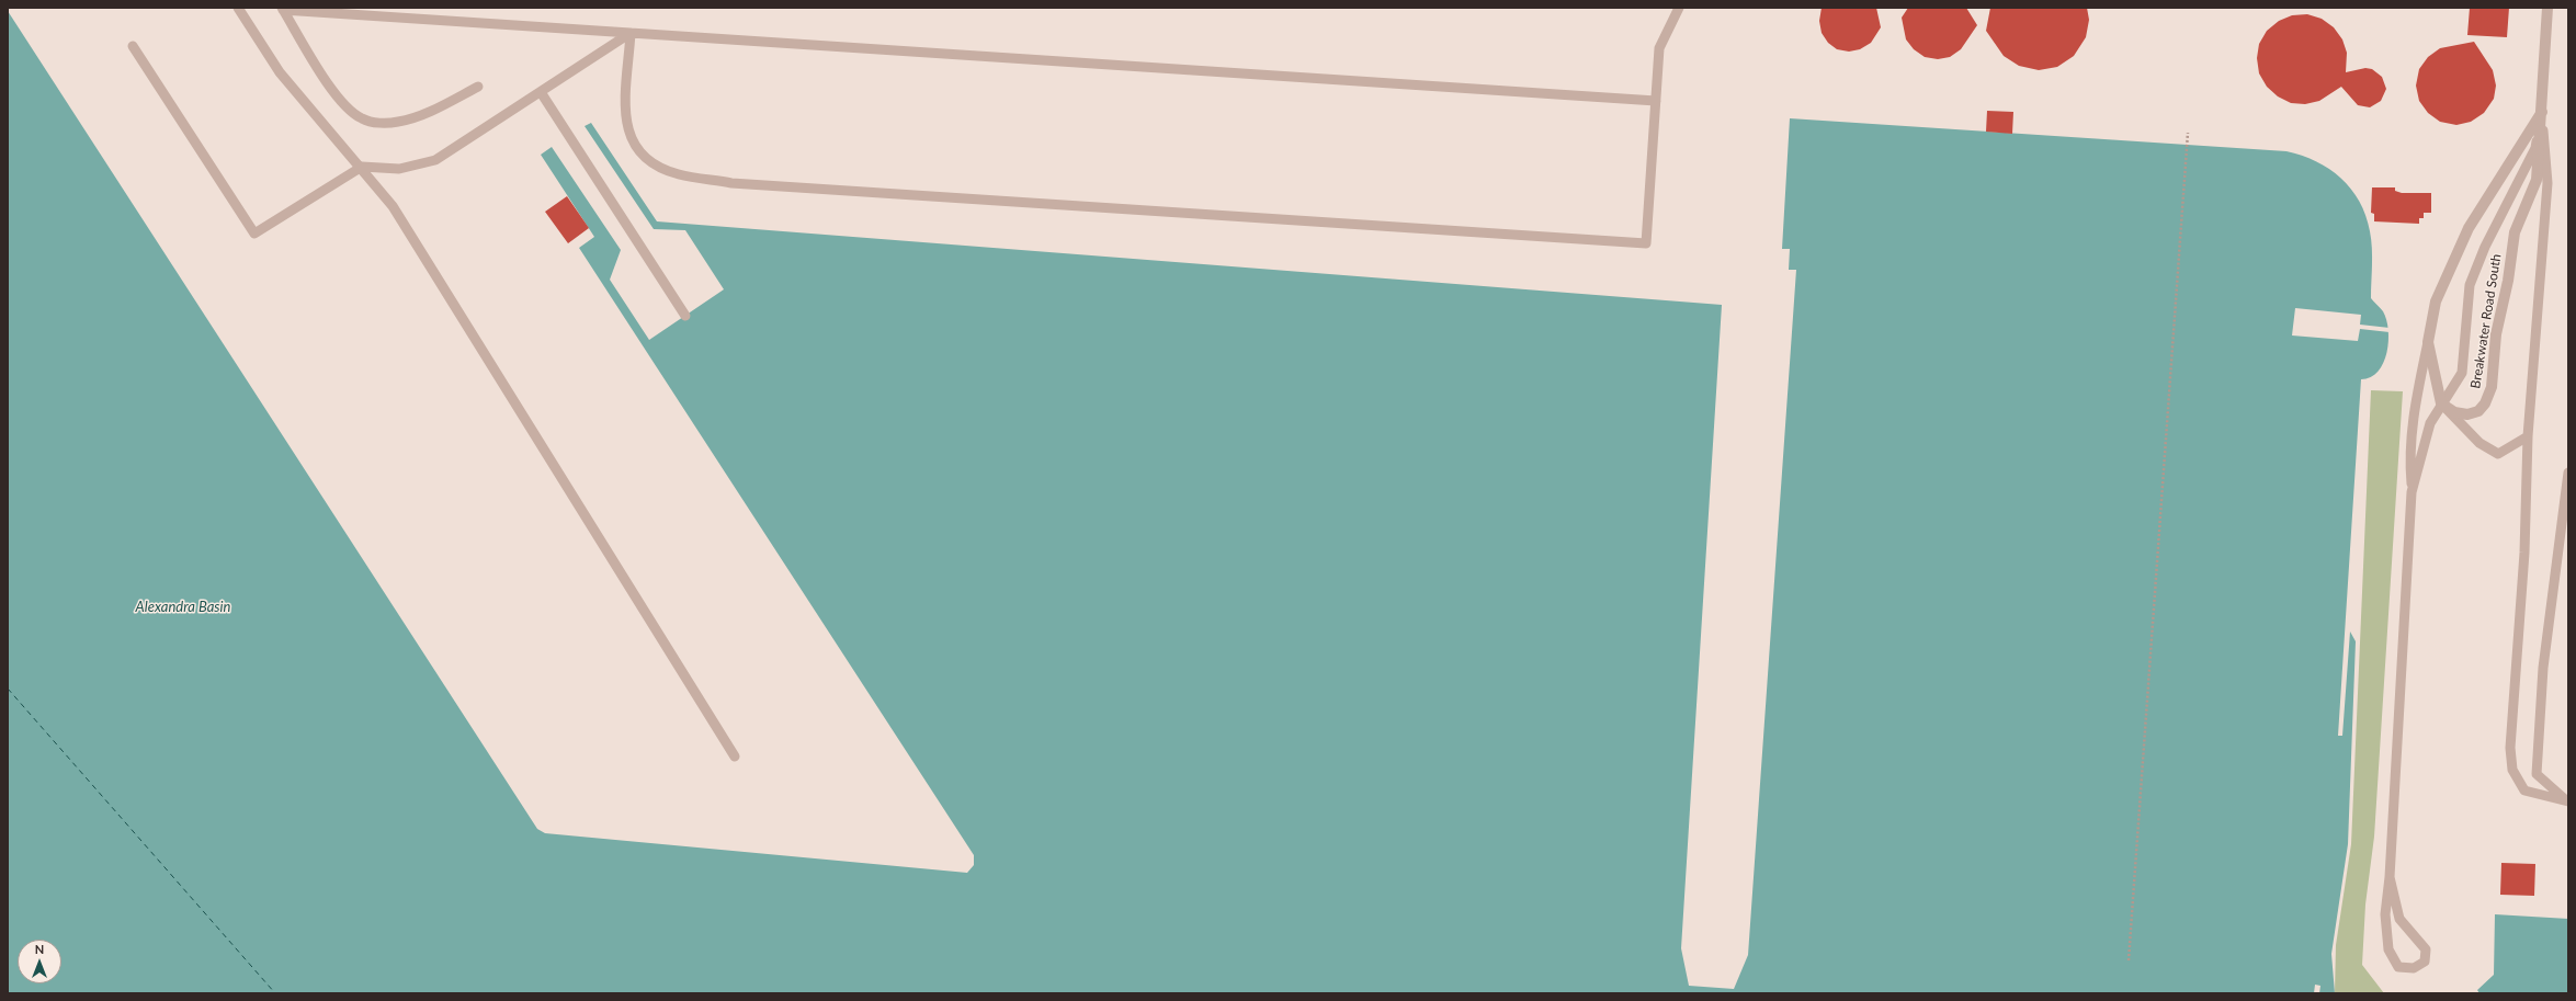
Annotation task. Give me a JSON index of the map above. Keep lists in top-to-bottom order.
{
  "streets": {
    "street": ["Breakwater Road South"]
  },
  "water": ["Alexandra Basin"],
  "north": "top"
}
